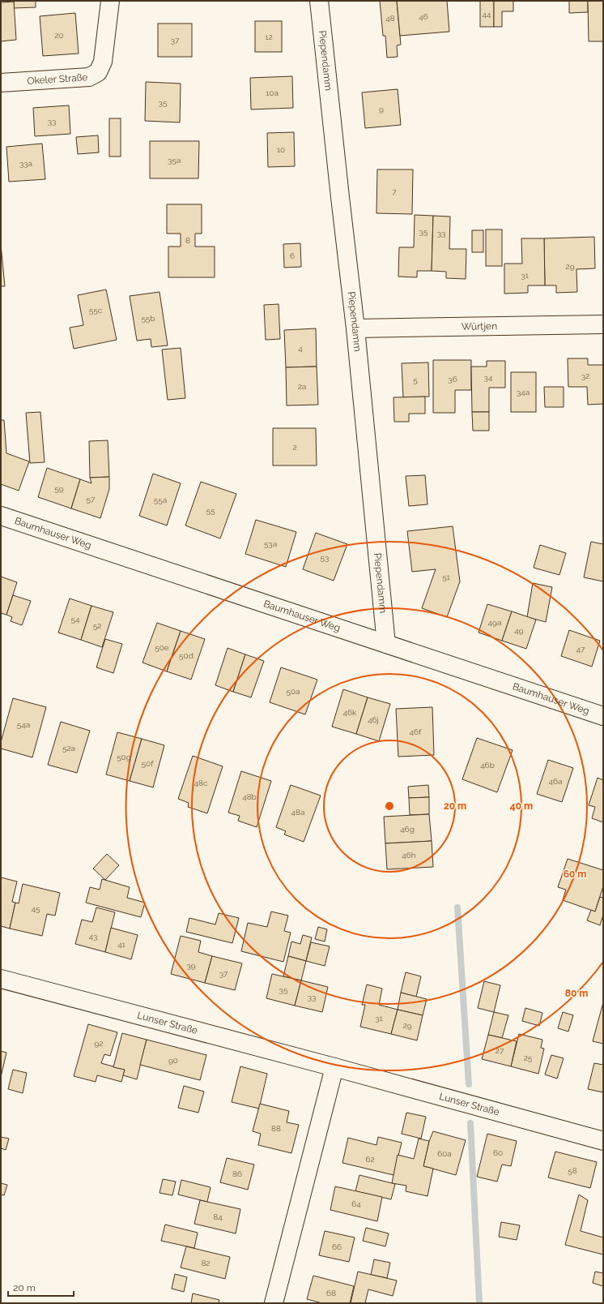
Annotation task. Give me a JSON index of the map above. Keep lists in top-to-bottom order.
{
  "streets": {
    "street": [
      "Piependamm",
      "Okeler Straße",
      "Würtjen",
      "Baumhauser Weg",
      "Lunser Straße"
    ]
  },
  "crossings": [
    ["Piependamm", "Würtjen"],
    ["Piependamm", "Baumhauser Weg"]
  ],
  "house_numbers": [
    "44",
    "46",
    "48",
    "20",
    "12",
    "37",
    "10a",
    "35",
    "9",
    "33",
    "10",
    "35a",
    "33a",
    "7",
    "35",
    "33",
    "8",
    "6",
    "29",
    "31",
    "55c",
    "55b",
    "4",
    "32",
    "34",
    "36",
    "5",
    "2a",
    "34a",
    "2",
    "59",
    "57",
    "55a",
    "55",
    "53a",
    "53",
    "51",
    "54",
    "49a",
    "52",
    "49",
    "50e",
    "47",
    "50d",
    "50a",
    "46k",
    "46j",
    "54a",
    "46f",
    "52a",
    "50g",
    "50f",
    "46b",
    "46a",
    "48c",
    "48b",
    "48a",
    "46g",
    "46h",
    "45",
    "43",
    "41",
    "39",
    "37",
    "35",
    "33",
    "31",
    "29",
    "92",
    "27",
    "25",
    "90",
    "88",
    "60",
    "60a",
    "62",
    "58",
    "86",
    "64",
    "84",
    "66",
    "82",
    "68"
  ],
  "scale_bar": "20 m",
  "rings": [
    "20 m",
    "40 m",
    "60 m",
    "80 m"
  ]
}
